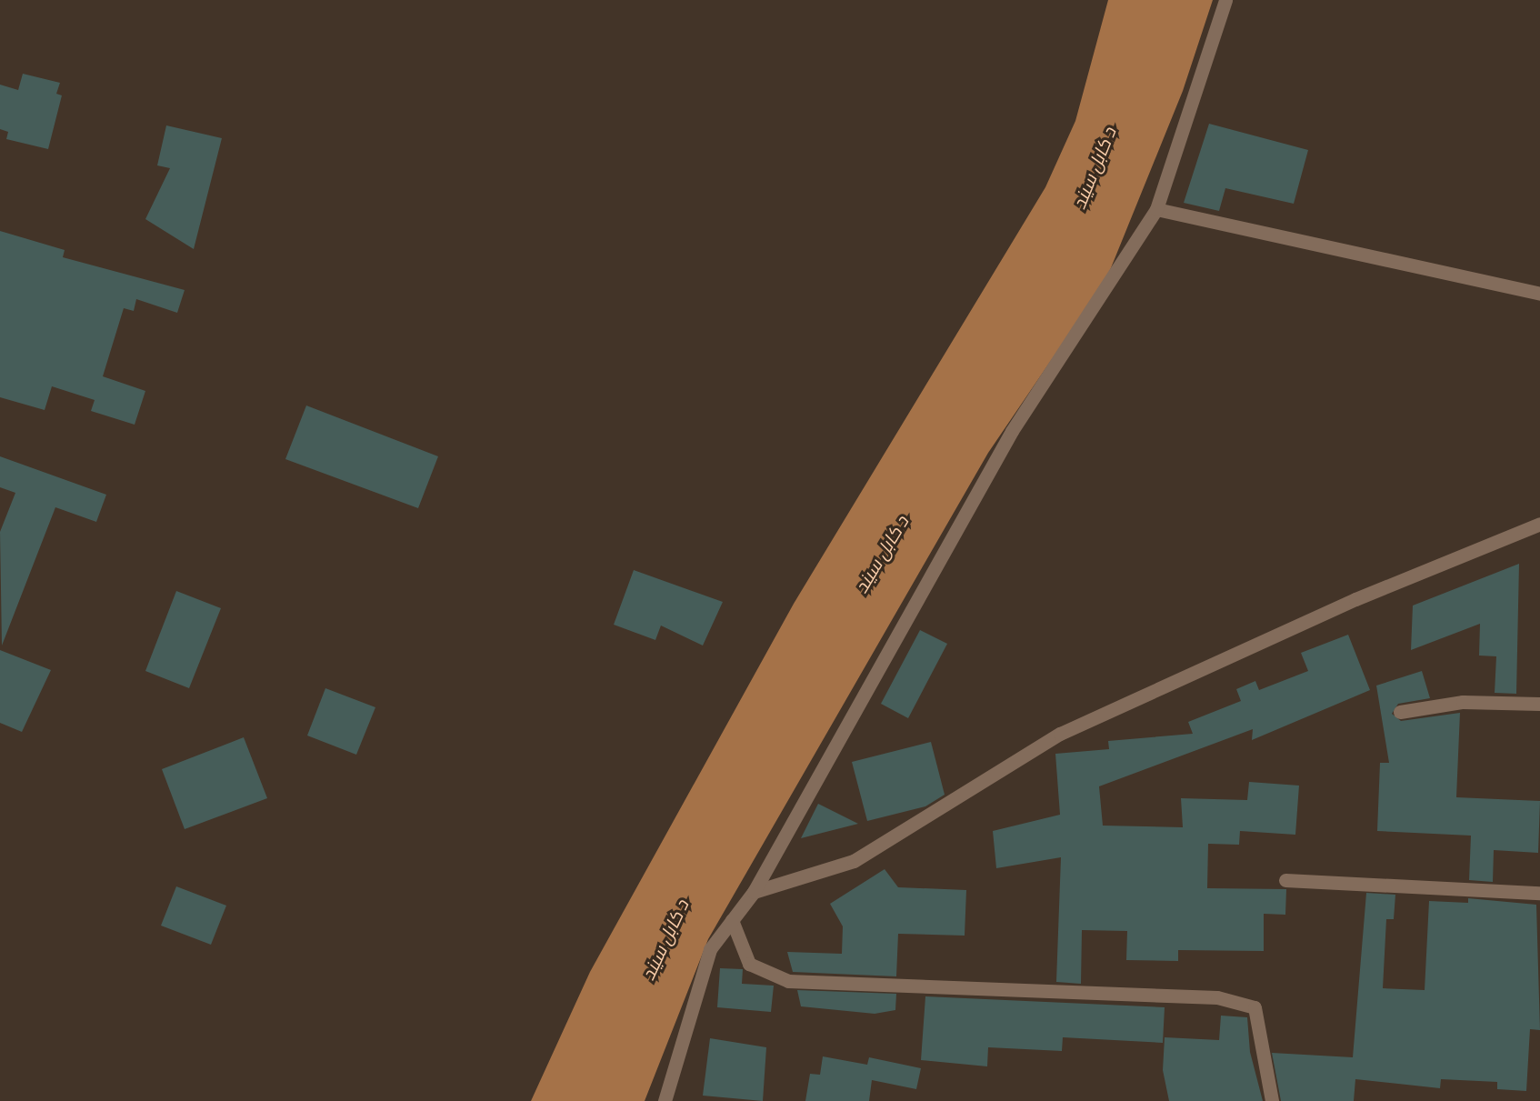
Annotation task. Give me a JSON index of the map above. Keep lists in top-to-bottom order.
{
  "water": ["د کابل سيند"]
}
